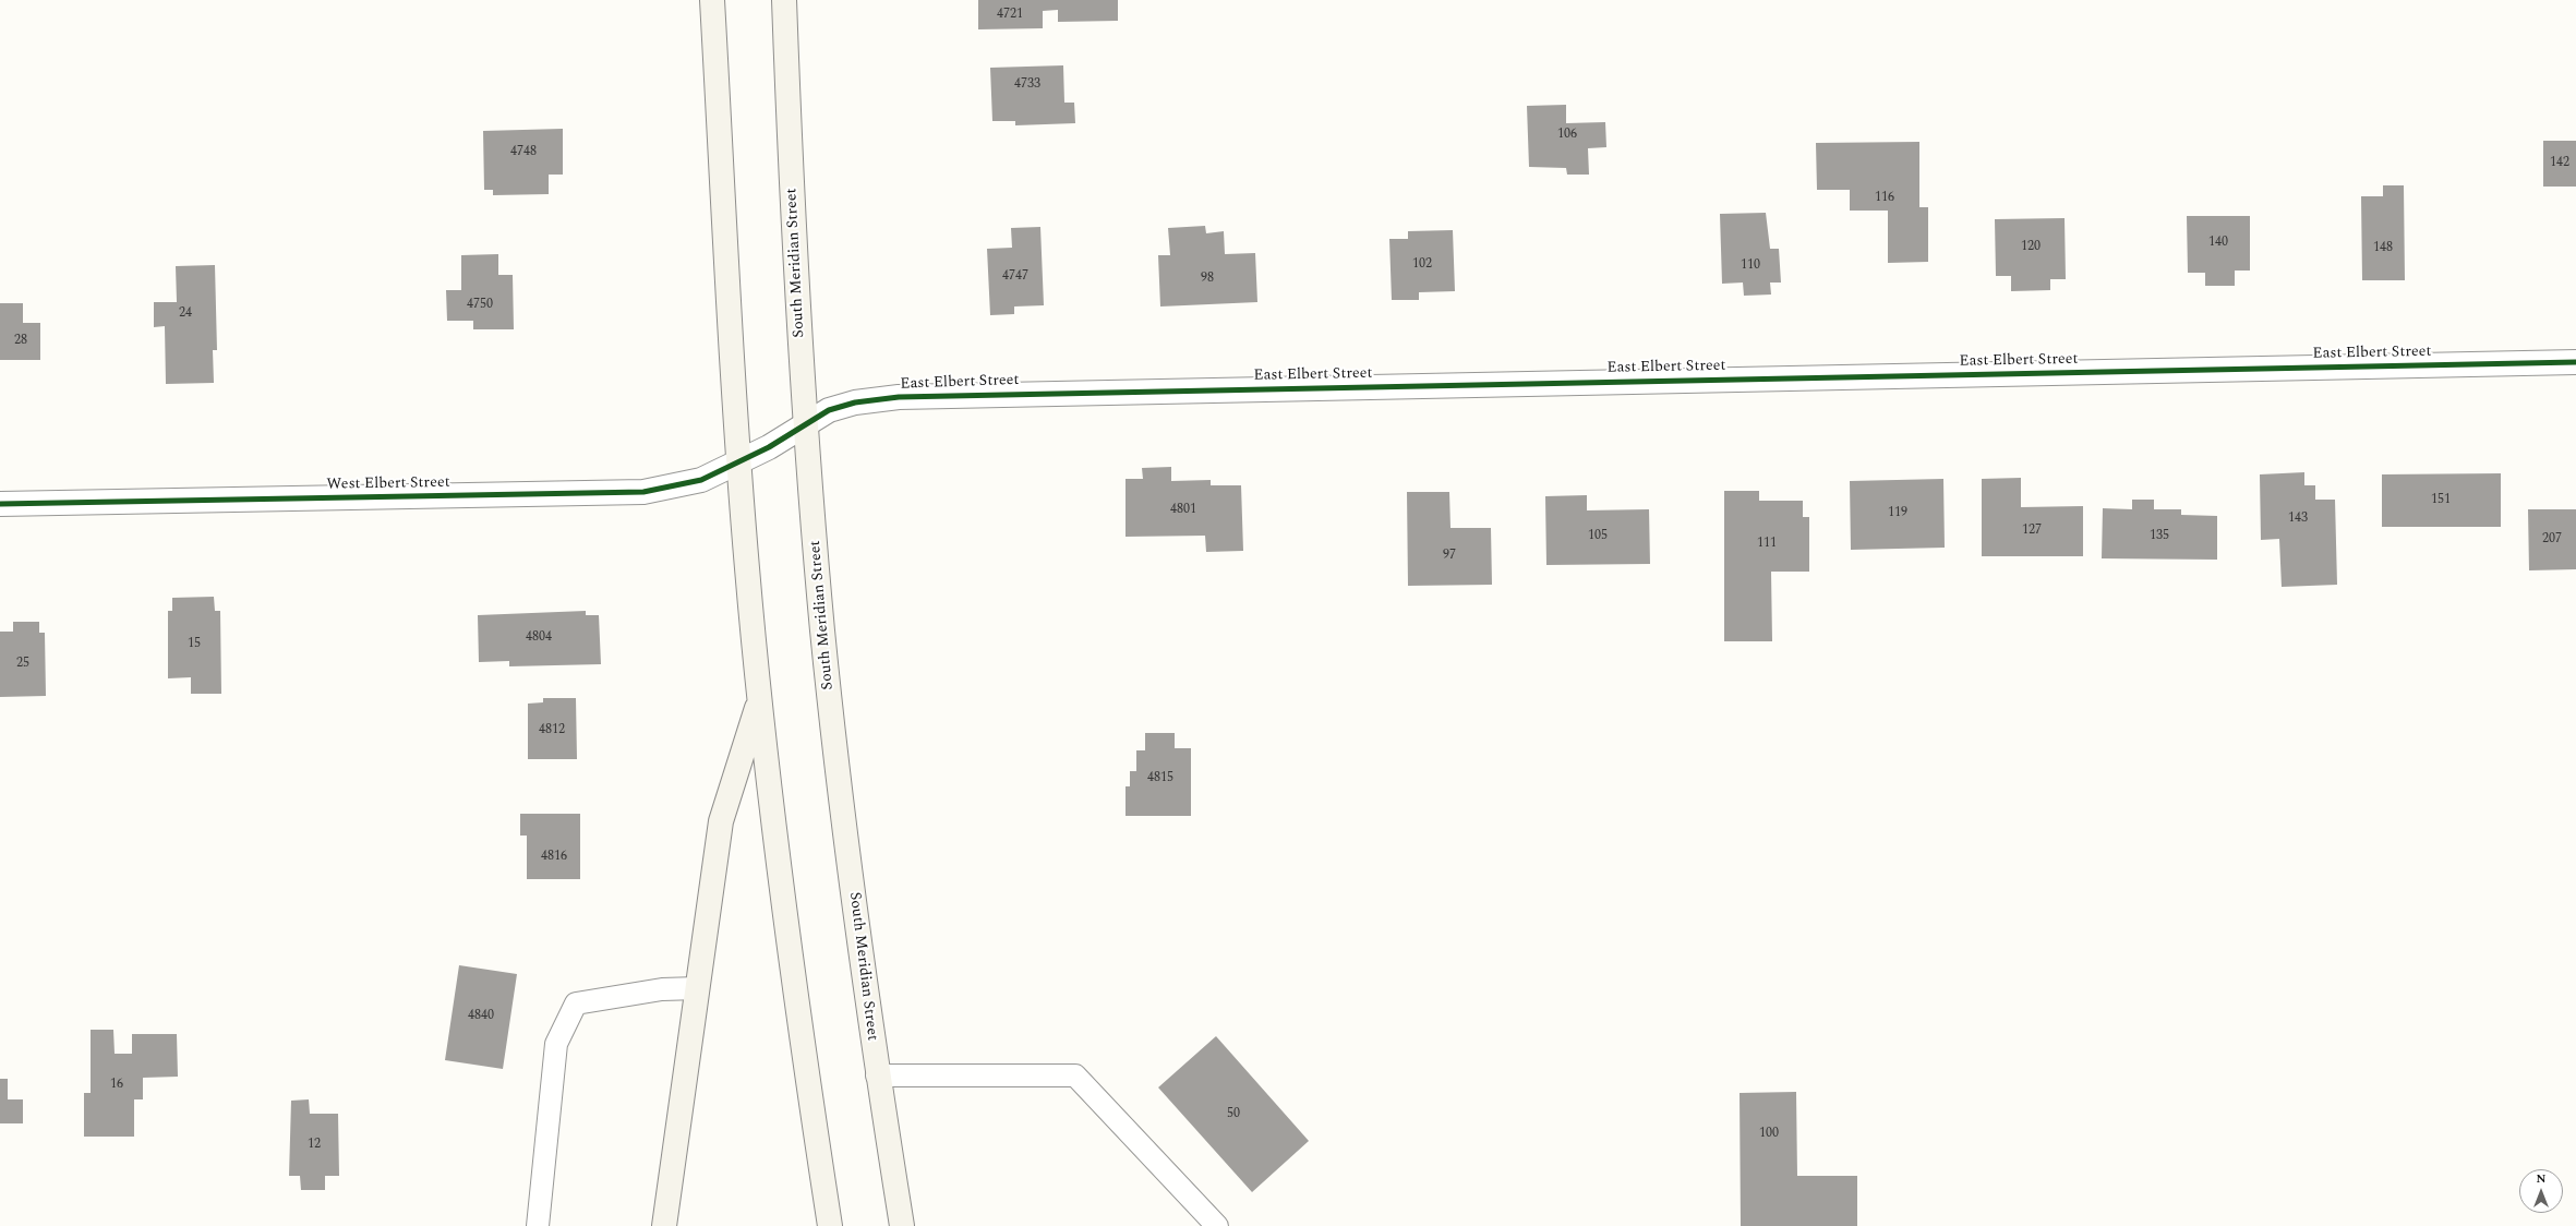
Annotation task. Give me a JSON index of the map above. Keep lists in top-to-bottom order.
{
  "streets": {
    "main road": ["South Meridian Street"],
    "street": ["East Elbert Street", "West Elbert Street"]
  },
  "crossings": [
    ["South Meridian Street", "East Elbert Street"],
    ["East Elbert Street", "West Elbert Street"]
  ],
  "house_numbers": [
    "4721",
    "4733",
    "106",
    "4748",
    "142",
    "116",
    "140",
    "120",
    "148",
    "102",
    "110",
    "4747",
    "98",
    "4750",
    "24",
    "28",
    "151",
    "4801",
    "119",
    "143",
    "127",
    "105",
    "135",
    "207",
    "111",
    "97",
    "4804",
    "15",
    "25",
    "4812",
    "4815",
    "4816",
    "4840",
    "16",
    "50",
    "100",
    "12"
  ],
  "north": "top"
}
